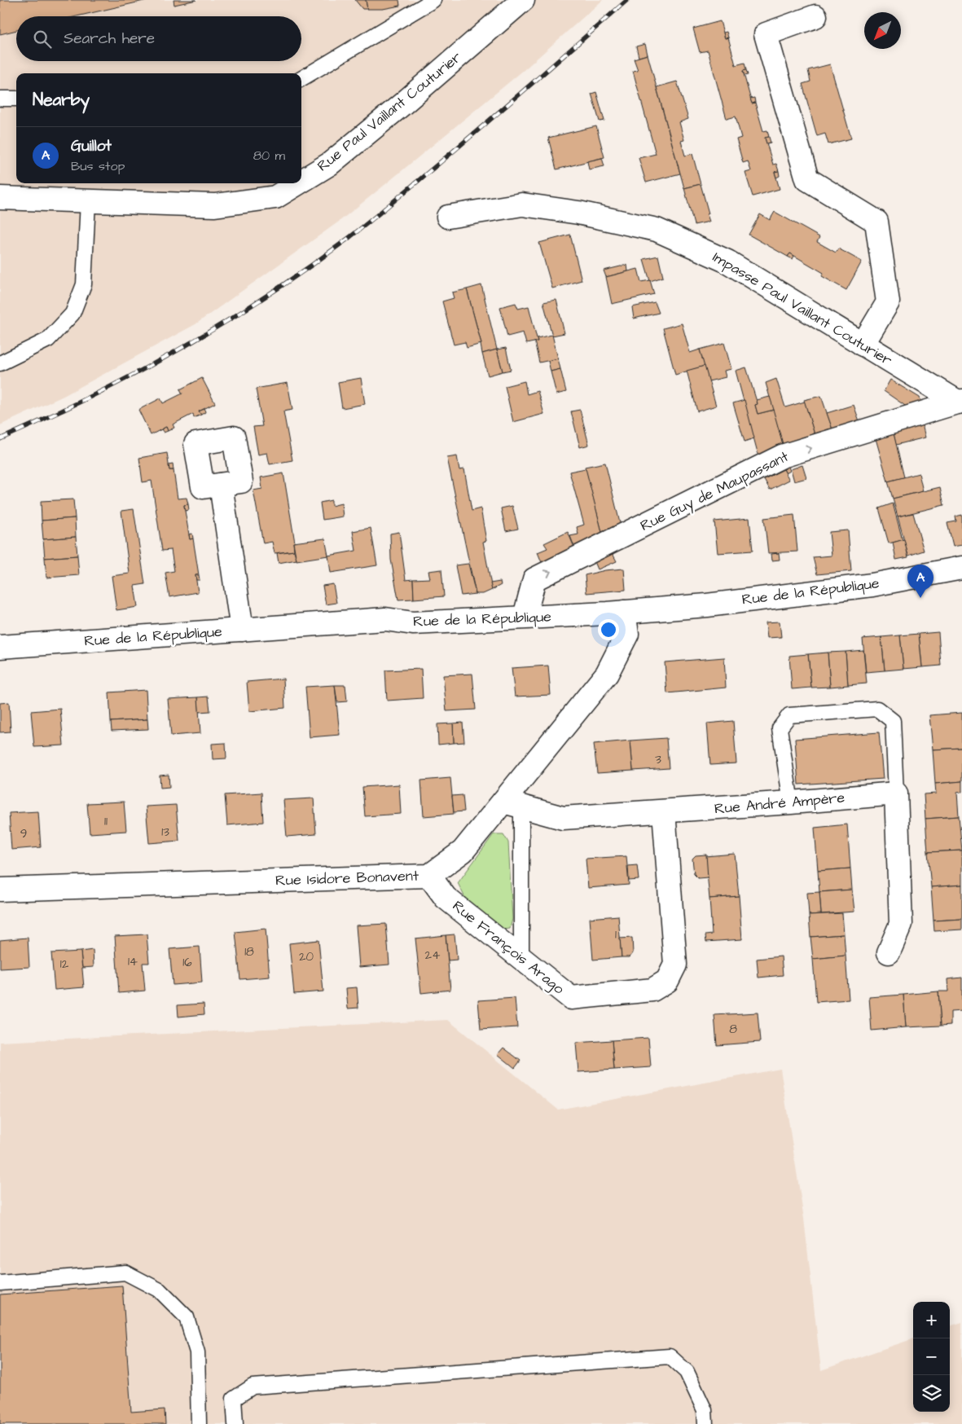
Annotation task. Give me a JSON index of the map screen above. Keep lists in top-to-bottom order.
{
  "streets": {
    "street": [
      "Rue Paul Vaillant Couturier",
      "Impasse Paul Vaillant Couturier",
      "Rue Guy de Maupassant",
      "Rue de la République",
      "Rue André Ampère",
      "Rue Isidore Bonavent",
      "Rue François Arago"
    ]
  },
  "crossings": [
    ["Impasse Paul Vaillant Couturier", "Rue Guy de Maupassant"],
    ["Rue Guy de Maupassant", "Rue de la République"],
    ["Rue de la République", "Rue Isidore Bonavent"],
    ["Rue André Ampère", "Rue Isidore Bonavent"],
    ["Rue André Ampère", "Rue François Arago"],
    ["Rue Isidore Bonavent", "Rue François Arago"]
  ],
  "one_way": ["Rue Guy de Maupassant"],
  "house_numbers": [
    "3",
    "11",
    "13",
    "9",
    "1",
    "18",
    "24",
    "20",
    "14",
    "16",
    "12",
    "8"
  ],
  "north": "bottom left",
  "page": {
    "search": "Search here",
    "heading": "Nearby",
    "list": [
      {
        "mark": "A",
        "name": "Guillot",
        "note": "Bus stop",
        "value": "80 m"
      }
    ],
    "pins": "A",
    "map_buttons": ["+", "−"]
  }
}
